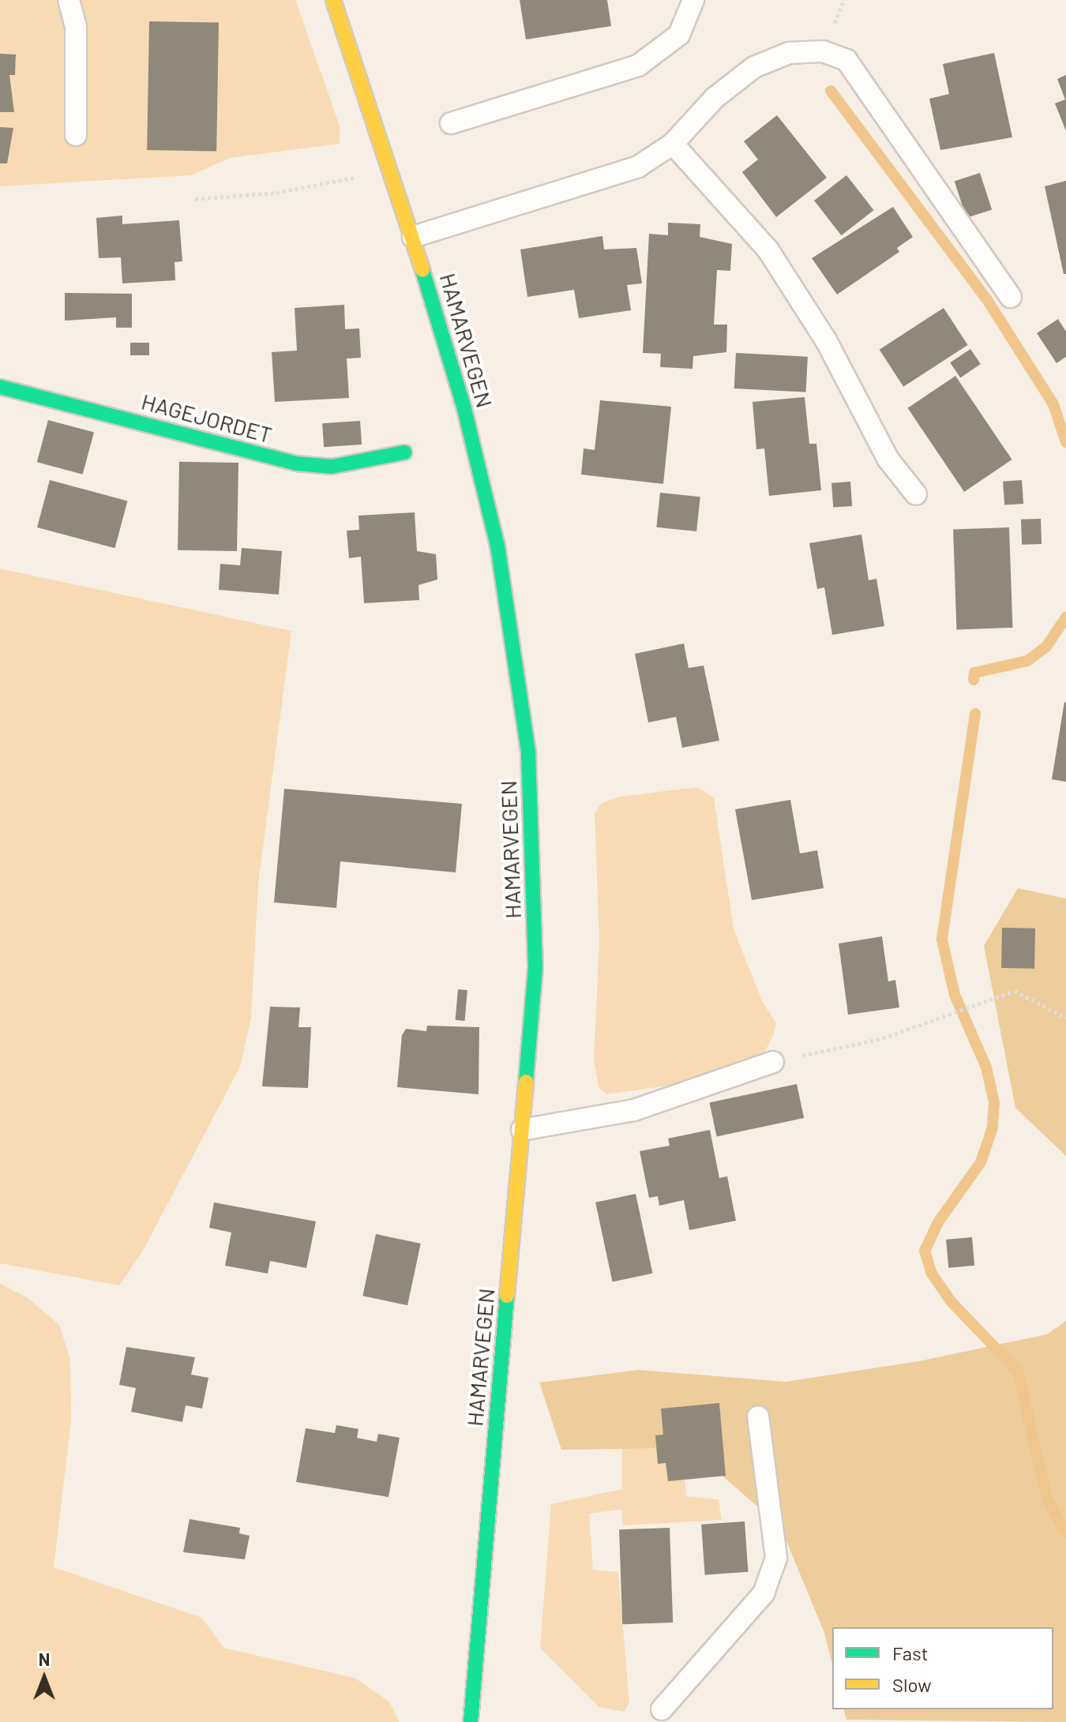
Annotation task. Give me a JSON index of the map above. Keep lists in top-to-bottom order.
{
  "streets": {
    "main road": ["HAMARVEGEN", "HAGEJORDET"]
  },
  "legend": ["Fast", "Slow"],
  "north": "top"
}
